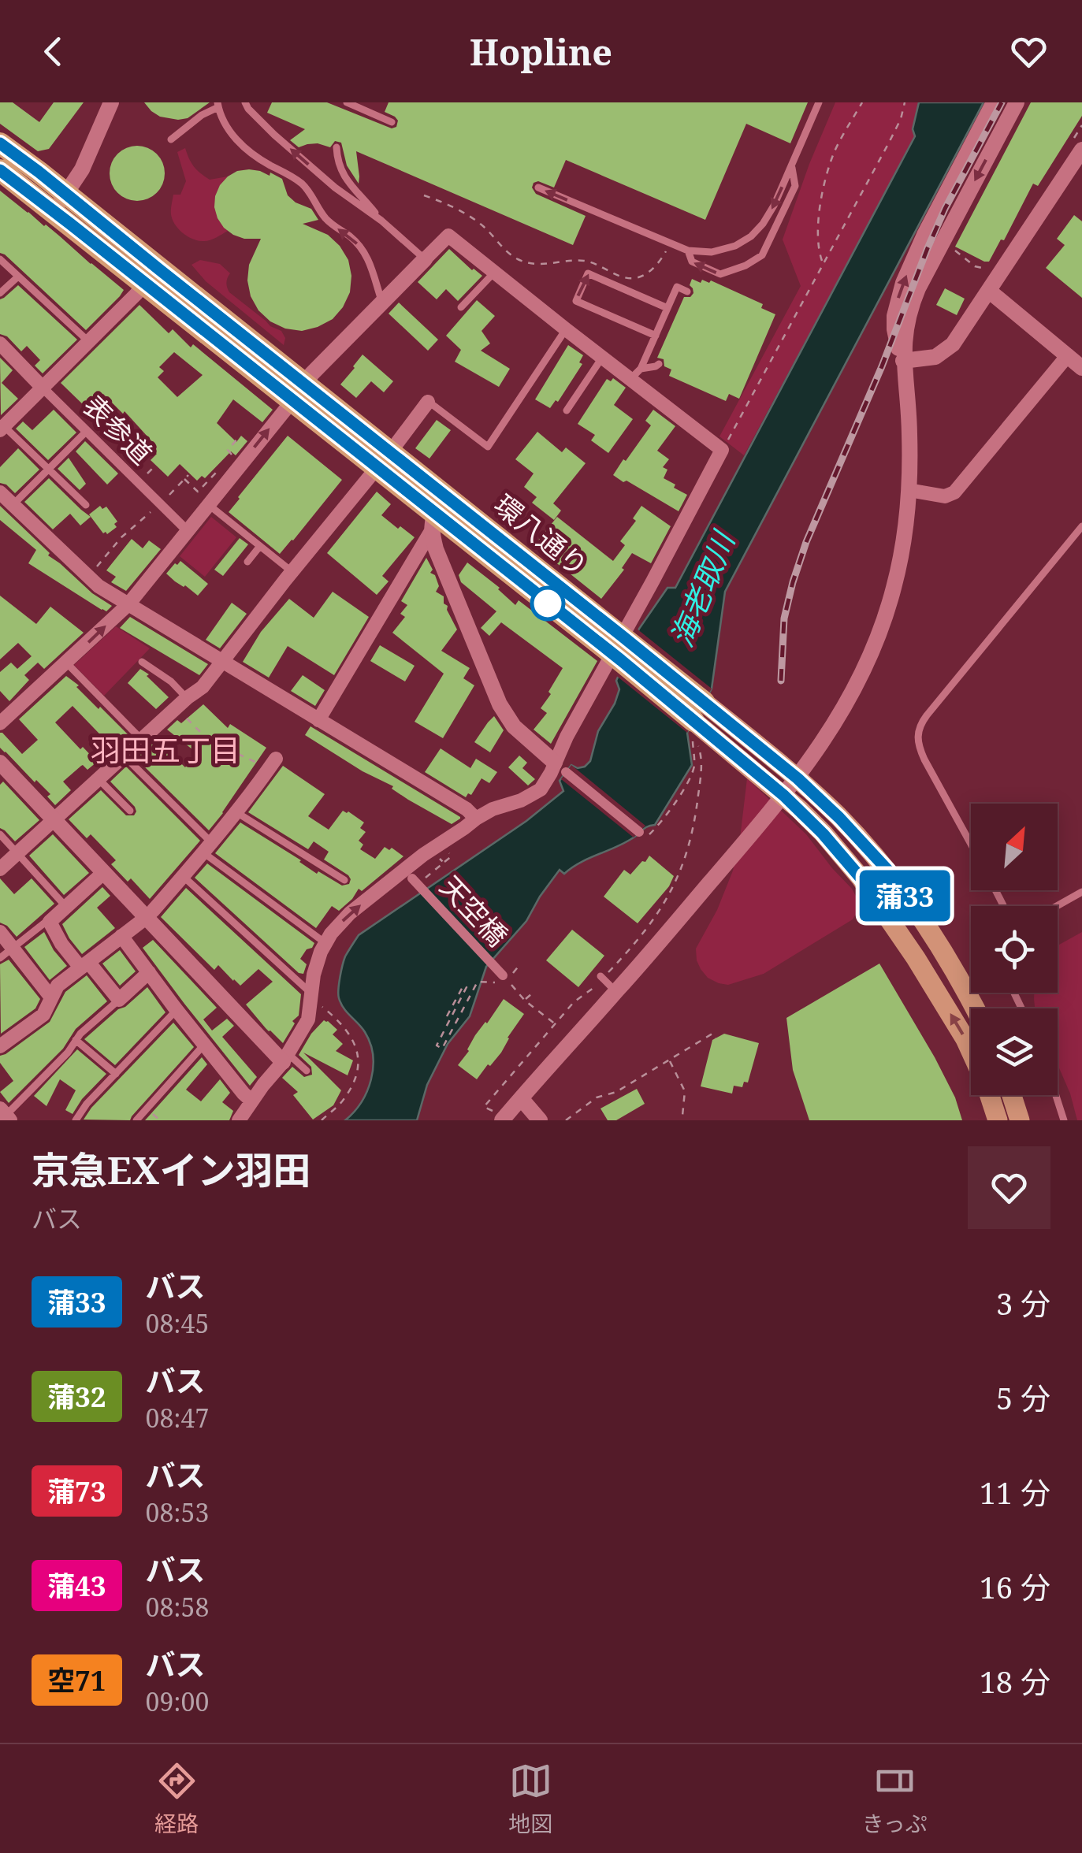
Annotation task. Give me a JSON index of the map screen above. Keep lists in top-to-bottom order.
{
  "streets": {
    "highway": ["環八通り"],
    "street": ["表参道", "天空橋"]
  },
  "districts": ["羽田五丁目"],
  "water": ["海老取川"],
  "lines": ["bus line 蒲33"],
  "north": "top right",
  "page": {
    "header": "Hopline",
    "on_map": "蒲33",
    "heading": ["京急EXイン羽田", "バス"],
    "list": [
      {
        "mark": "蒲33",
        "name": "バス",
        "note": "08:45",
        "value": "3 分"
      },
      {
        "mark": "蒲32",
        "name": "バス",
        "note": "08:47",
        "value": "5 分"
      },
      {
        "mark": "蒲73",
        "name": "バス",
        "note": "08:53",
        "value": "11 分"
      },
      {
        "mark": "蒲43",
        "name": "バス",
        "note": "08:58",
        "value": "16 分"
      },
      {
        "mark": "空71",
        "name": "バス",
        "note": "09:00",
        "value": "18 分"
      }
    ],
    "tabs": ["経路", "地図", "きっぷ"]
  }
}
